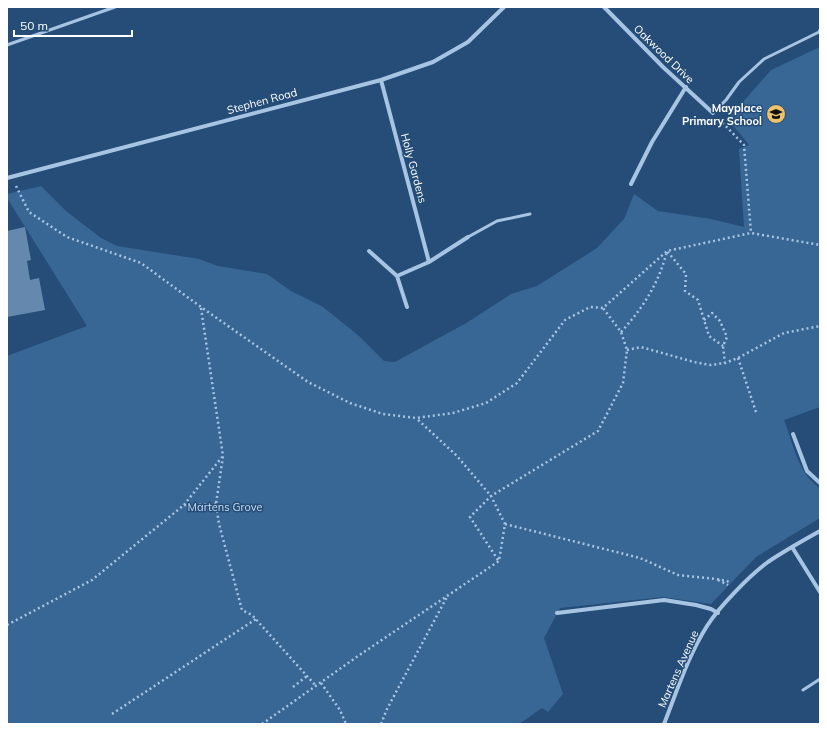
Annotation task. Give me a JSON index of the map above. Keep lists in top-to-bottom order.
{
  "streets": {
    "street": [
      "Oakwood Drive",
      "Stephen Road",
      "Holly Gardens",
      "Martens Avenue"
    ]
  },
  "crossings": [
    ["Stephen Road", "Holly Gardens"]
  ],
  "parks": ["Martens Grove"],
  "places": {
    "school or university": ["Mayplace Primary School"]
  },
  "scale_bar": "50 m"
}
